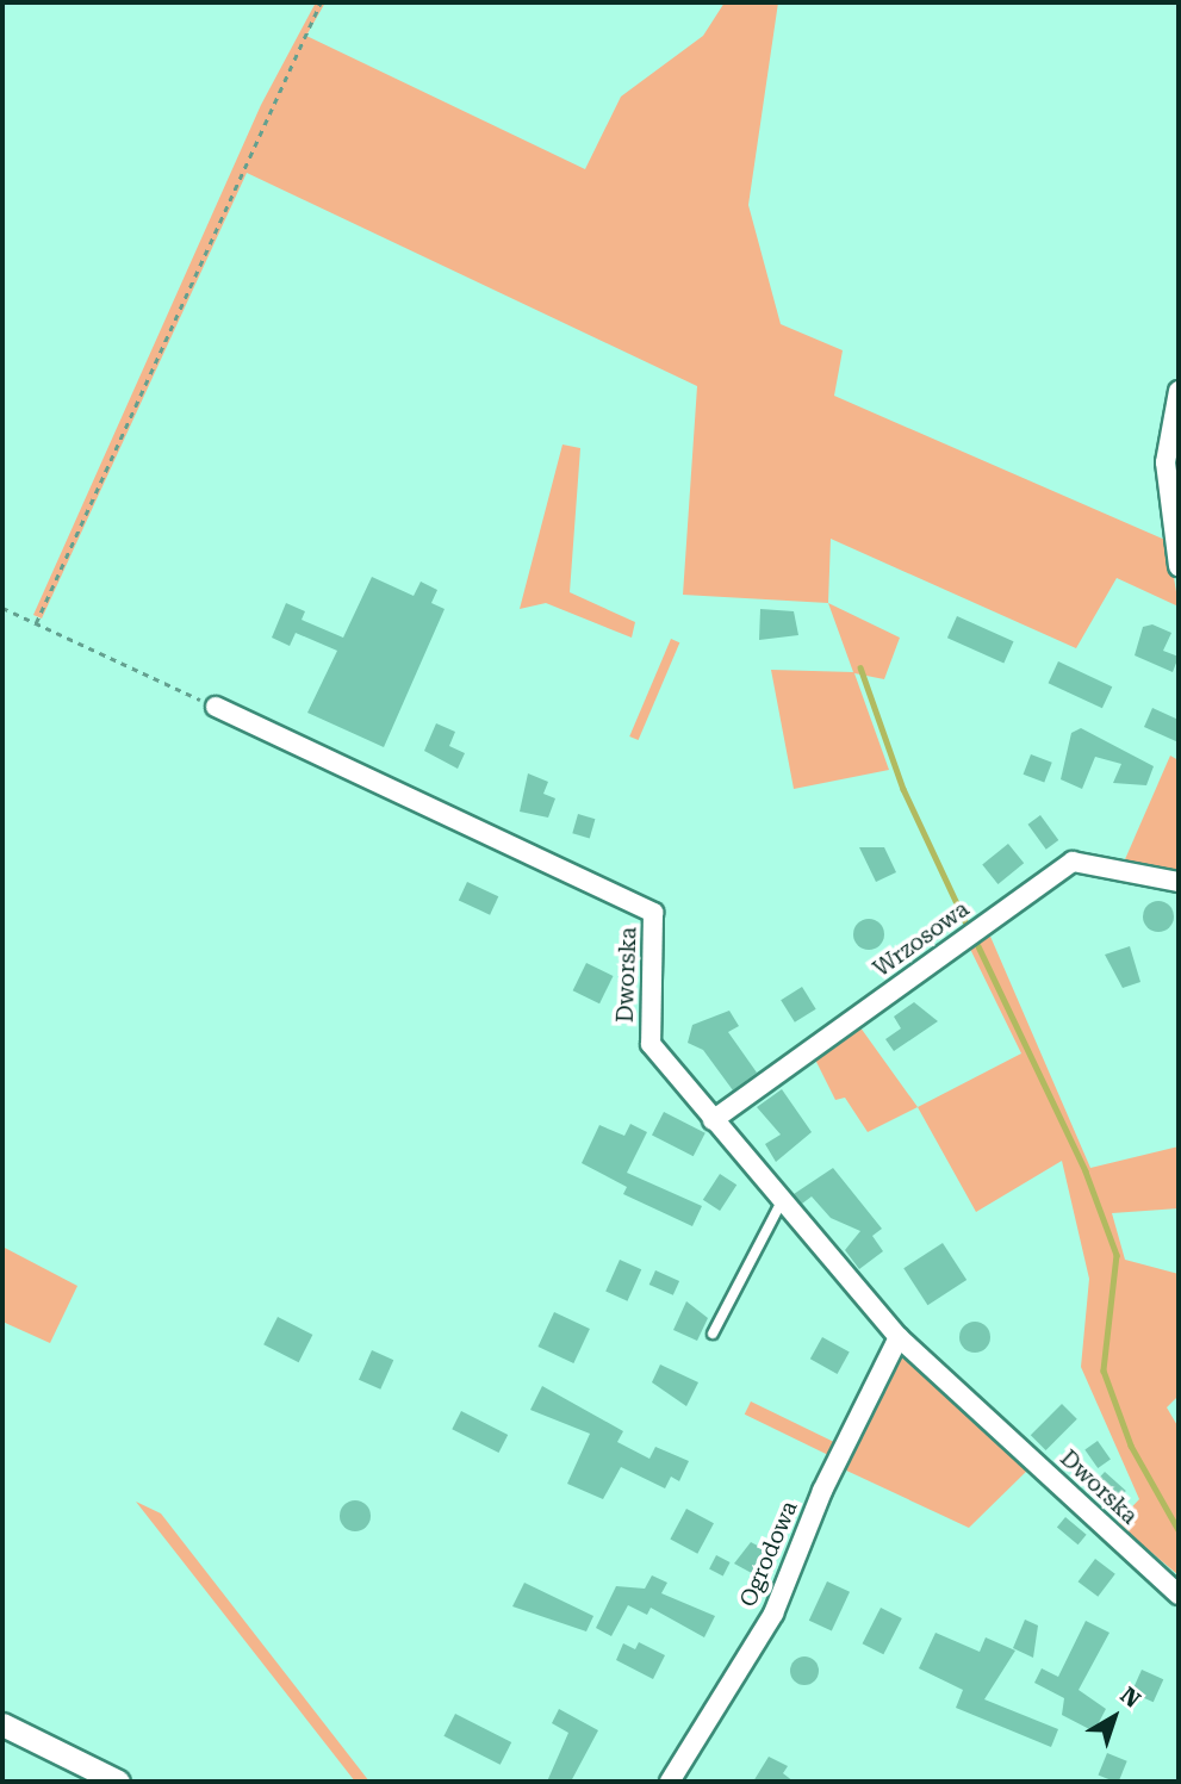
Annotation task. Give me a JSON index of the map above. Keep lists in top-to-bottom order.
{
  "streets": {
    "street": ["Wrzosowa", "Dworska", "Ogrodowa"]
  },
  "crossings": [
    ["Wrzosowa", "Dworska"],
    ["Dworska", "Ogrodowa"]
  ],
  "north": "top right"
}
